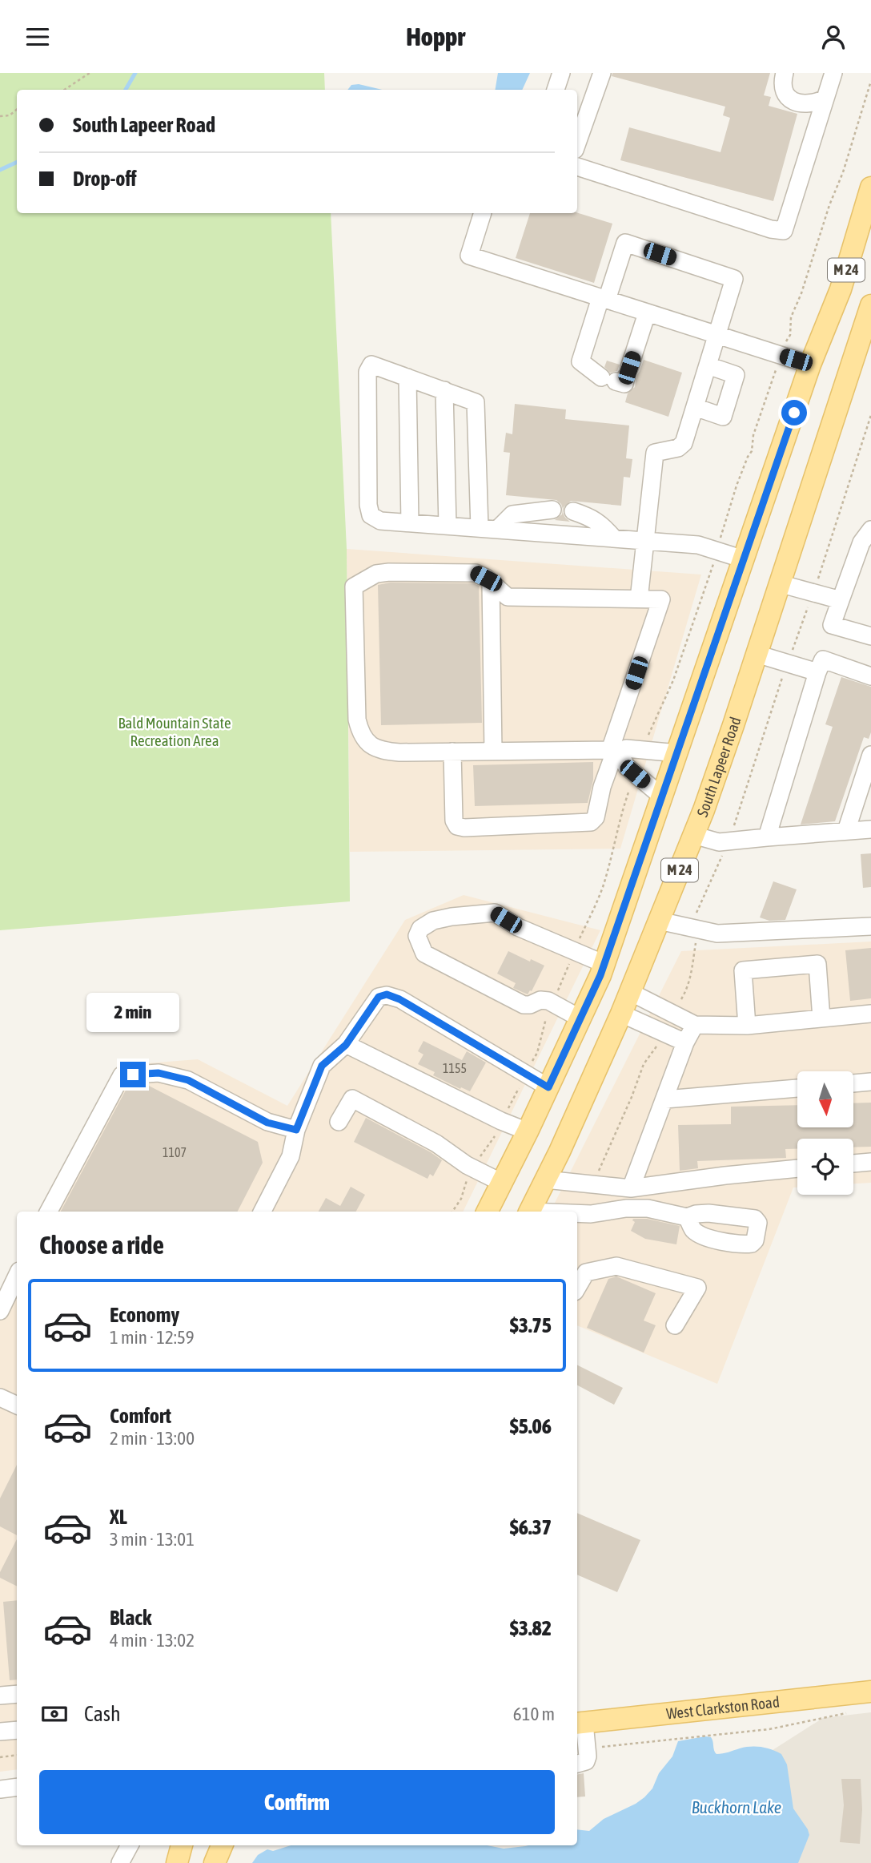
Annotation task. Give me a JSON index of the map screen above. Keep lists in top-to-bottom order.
{
  "streets": {
    "main road": ["M 24", "South Lapeer Road", "West Clarkston Road"]
  },
  "water": ["Buckhorn Lake"],
  "parks": ["Bald Mountain State Recreation Area"],
  "house_numbers": ["1155", "1107"],
  "north": "bottom",
  "page": {
    "header": "Hoppr",
    "banner": ["South Lapeer Road", "Drop-off"],
    "bubble": "2 min",
    "heading": "Choose a ride",
    "list": [
      {
        "name": "Economy",
        "note": "1 min · 12:59",
        "value": "$3.75"
      },
      {
        "name": "Comfort",
        "note": "2 min · 13:00",
        "value": "$5.06"
      },
      {
        "name": "XL",
        "note": "3 min · 13:01",
        "value": "$6.37"
      },
      {
        "name": "Black",
        "note": "4 min · 13:02",
        "value": "$3.82"
      }
    ],
    "pay": ["Cash", "610 m"],
    "buttons": "Confirm"
  }
}
